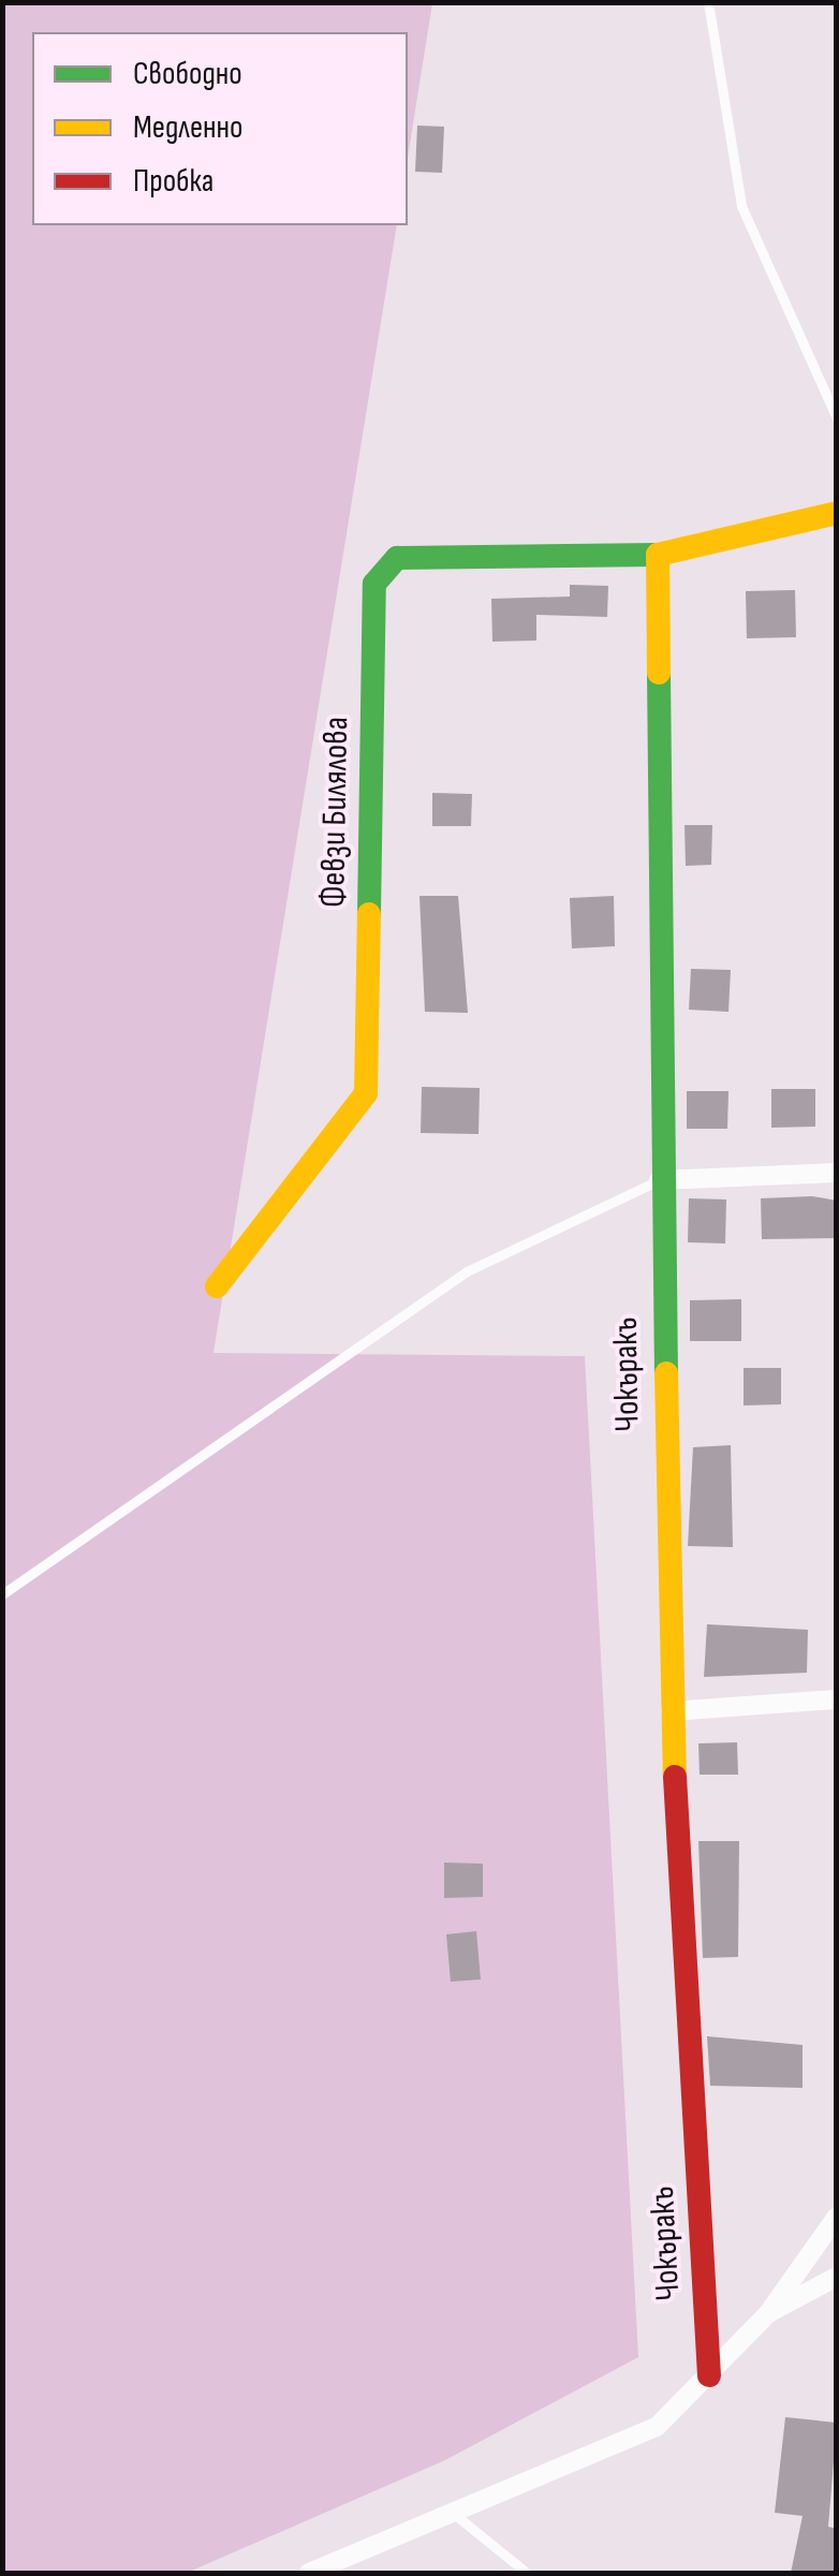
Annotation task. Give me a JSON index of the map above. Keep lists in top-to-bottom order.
{
  "streets": {
    "street": ["Февзи Билялова", "Чокъракъ"]
  },
  "crossings": [
    ["Февзи Билялова", "Чокъракъ"]
  ],
  "legend": ["Свободно", "Медленно", "Пробка"]
}
